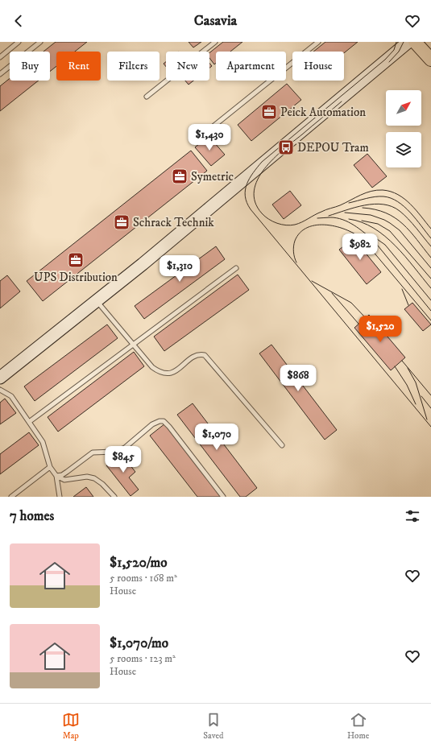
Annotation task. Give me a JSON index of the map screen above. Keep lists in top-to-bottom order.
{
  "places": {
    "office": [
      "Peick Automation",
      "Symetric",
      "Schrack Technik",
      "UPS Distribution"
    ],
    "bus stop": ["DEPOU Tram"]
  },
  "north": "top right",
  "page": {
    "header": "Casavia",
    "chip": [
      "Buy",
      "Rent",
      "Filters",
      "New",
      "Apartment",
      "House"
    ],
    "price": [
      "$1,430",
      "$982",
      "$1,310",
      "$1,520",
      "$868",
      "$1,070",
      "$845"
    ],
    "heading": "7 homes",
    "list": [
      {
        "name": "$1,520/mo",
        "note": "5 rooms · 168 m² · House"
      },
      {
        "name": "$1,070/mo",
        "note": "5 rooms · 123 m² · House"
      }
    ],
    "tabs": ["Map", "Saved", "Home"]
  }
}
